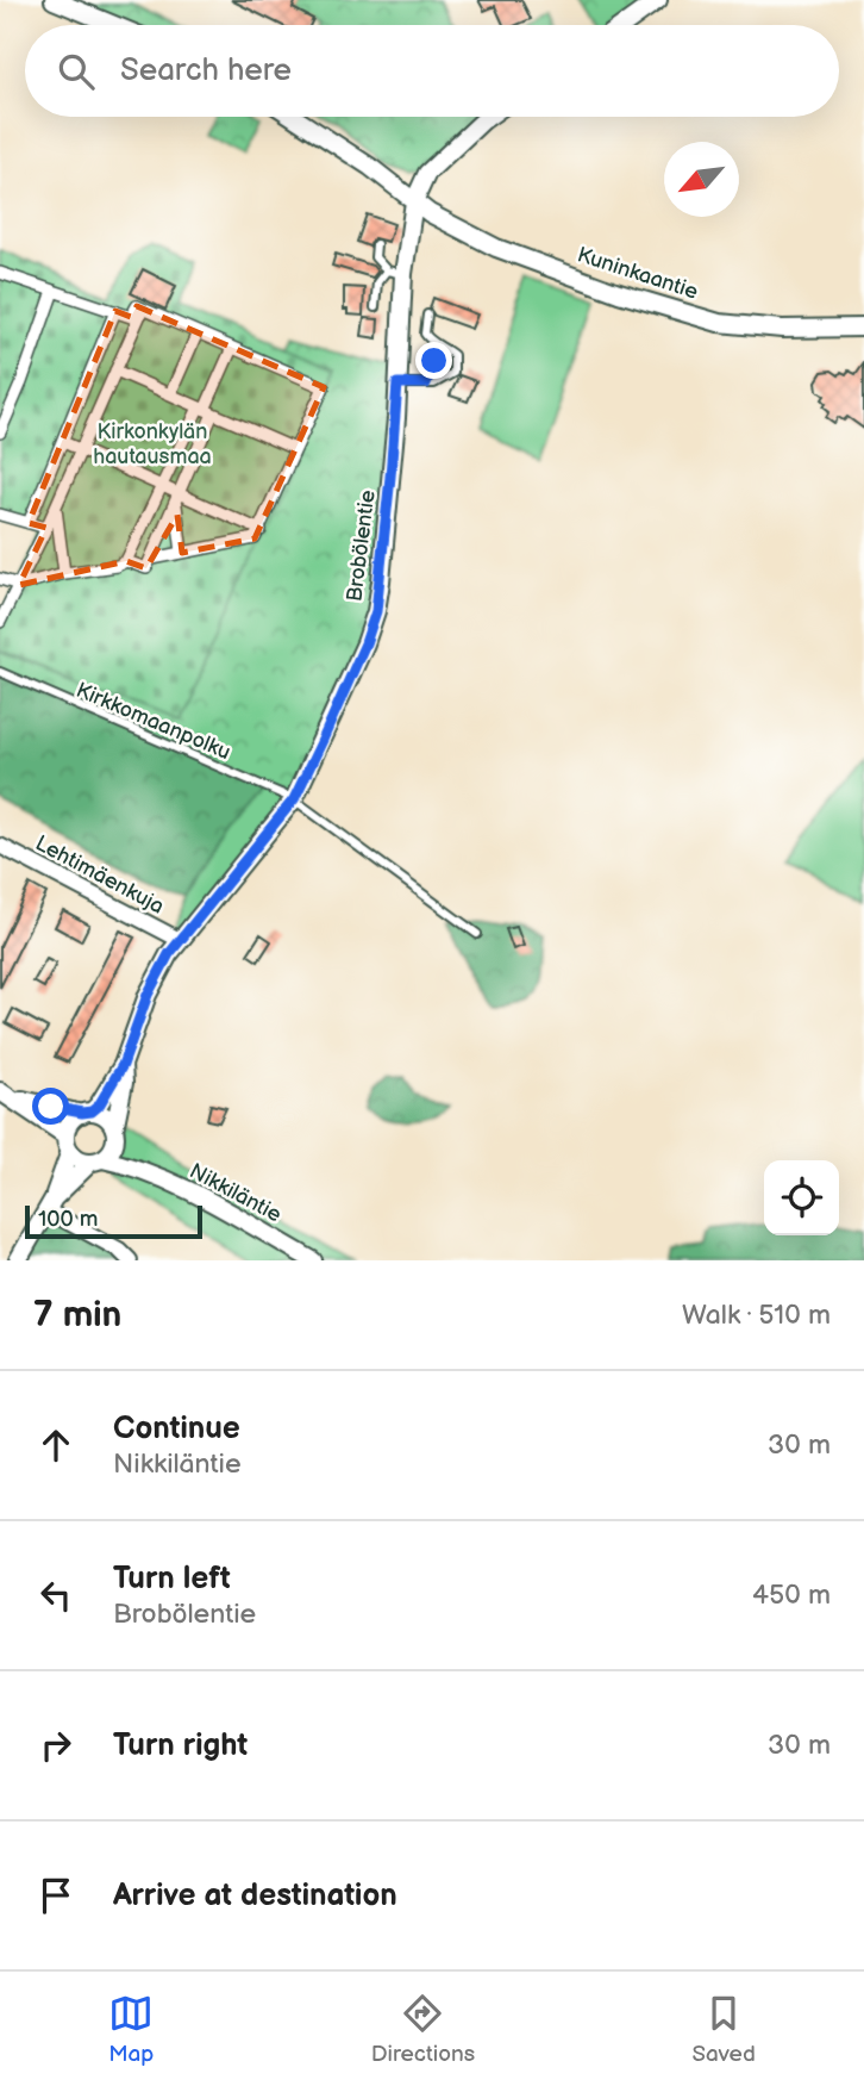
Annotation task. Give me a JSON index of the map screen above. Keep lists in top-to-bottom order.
{
  "streets": {
    "street": [
      "Kuninkaantie",
      "Brobölentie",
      "Lehtimäenkuja",
      "Nikkiläntie"
    ],
    "lane": ["Kirkkomaanpolku"]
  },
  "crossings": [
    ["Kuninkaantie", "Brobölentie"],
    ["Brobölentie", "Kirkkomaanpolku"],
    ["Brobölentie", "Lehtimäenkuja"],
    ["Brobölentie", "Nikkiläntie"]
  ],
  "parks": ["Kirkonkylän hautausmaa"],
  "scale_bar": "100 m",
  "north": "bottom left",
  "page": {
    "search": "Search here",
    "scale": "100 m",
    "heading": ["7 min", "Walk · 510 m"],
    "list": [
      ["Continue", "Nikkiläntie", "30 m"],
      ["Turn left", "Brobölentie", "450 m"],
      ["Turn right", "30 m"],
      "Arrive at destination"
    ],
    "nav": ["Map", "Directions", "Saved"]
  }
}
